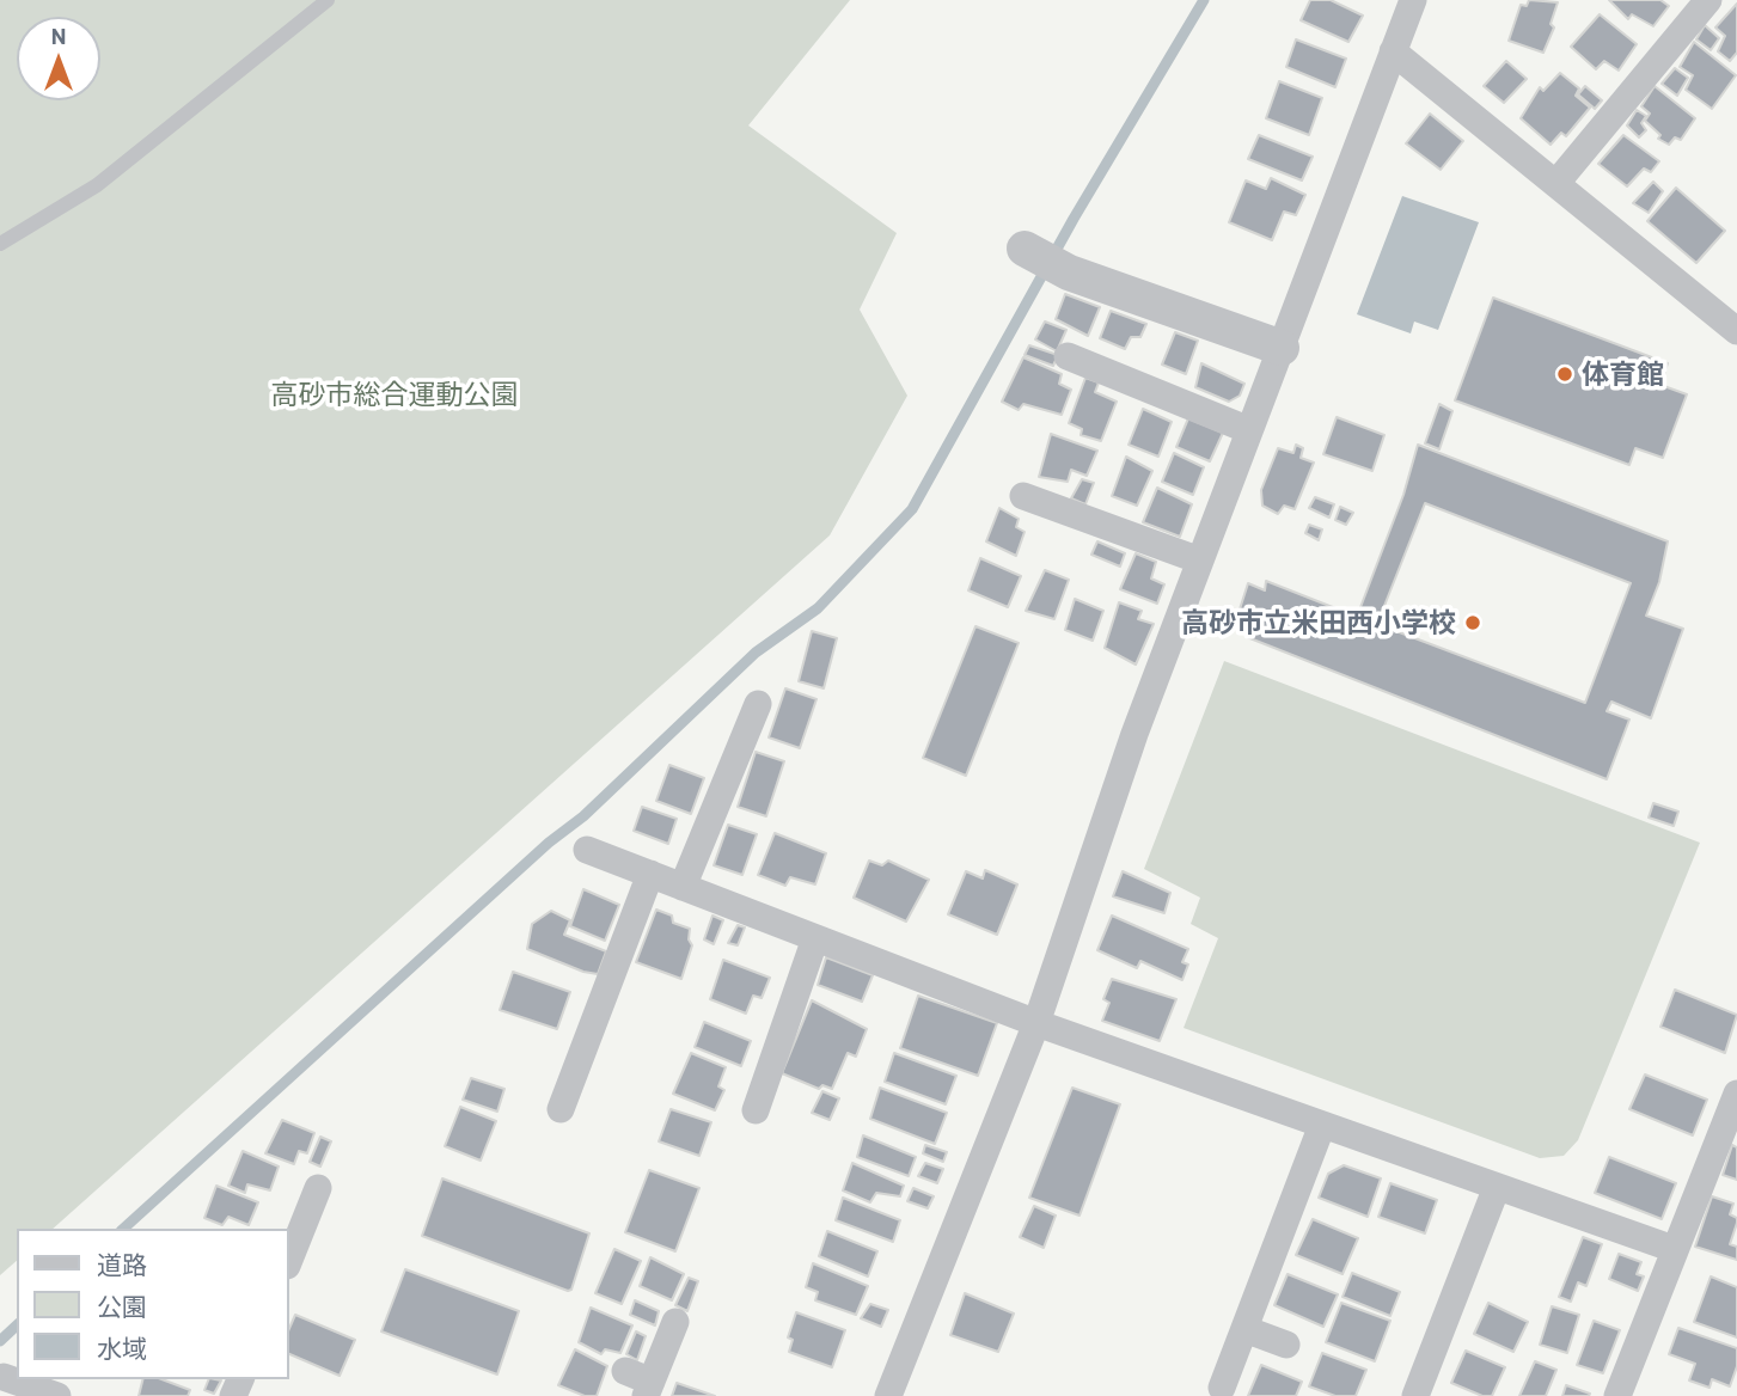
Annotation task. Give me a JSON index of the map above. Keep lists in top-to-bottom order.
{
  "parks": ["高砂市総合運動公園"],
  "places": ["体育館", "高砂市立米田西小学校"],
  "legend": ["道路", "公園", "水域"],
  "north": "top"
}
